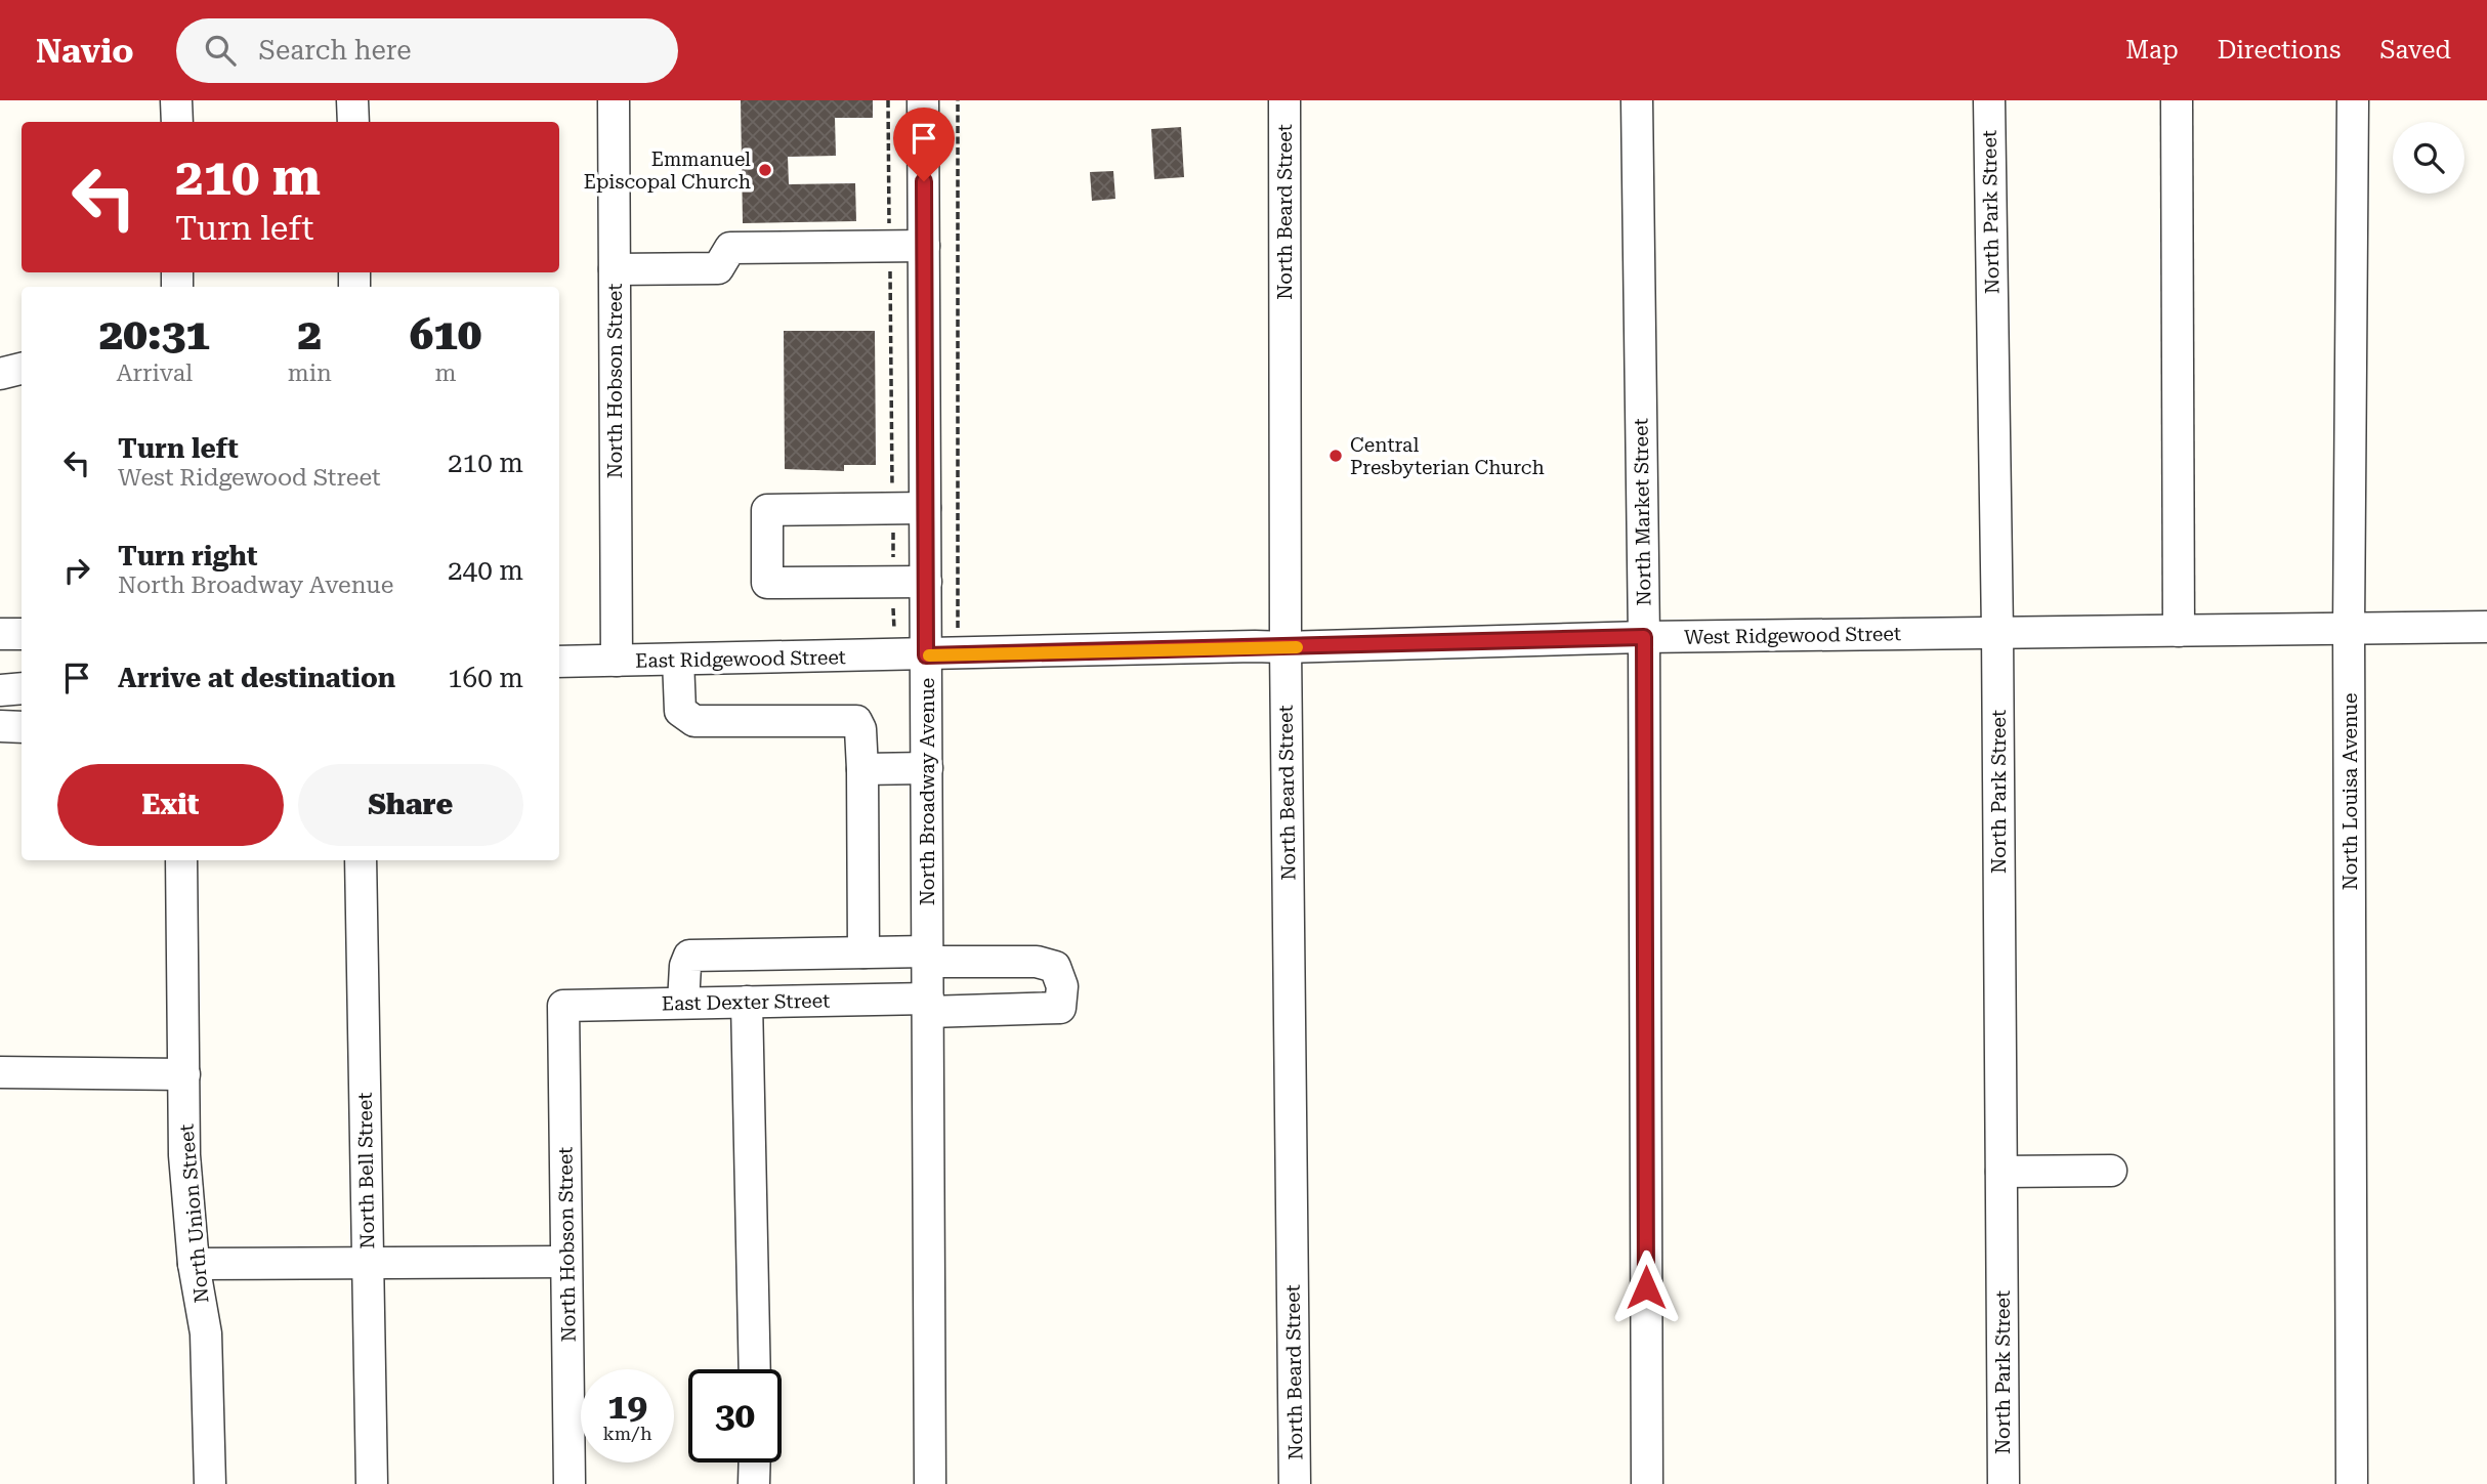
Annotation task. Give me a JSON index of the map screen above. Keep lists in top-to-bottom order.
{
  "streets": {
    "street": [
      "North Beard Street",
      "North Park Street",
      "North Hobson Street",
      "North Market Street",
      "West Ridgewood Street",
      "East Ridgewood Street",
      "North Broadway Avenue",
      "North Louisa Avenue",
      "East Dexter Street",
      "North Bell Street",
      "North Union Street"
    ]
  },
  "crossings": [
    ["North Beard Street", "West Ridgewood Street"],
    ["North Park Street", "West Ridgewood Street"],
    ["North Hobson Street", "East Ridgewood Street"],
    ["North Hobson Street", "East Dexter Street"],
    ["North Market Street", "West Ridgewood Street"],
    ["West Ridgewood Street", "East Ridgewood Street"],
    ["West Ridgewood Street", "North Broadway Avenue"],
    ["West Ridgewood Street", "North Louisa Avenue"],
    ["East Ridgewood Street", "North Broadway Avenue"],
    ["North Broadway Avenue", "East Dexter Street"]
  ],
  "places": ["Emmanuel Episcopal Church", "Central Presbyterian Church"],
  "page": {
    "header": "Navio",
    "search": "Search here",
    "nav": ["Map", "Directions", "Saved"],
    "turn": ["210 m", "Turn left"],
    "eta": [
      "20:31",
      "Arrival",
      "2",
      "min",
      "610",
      "m"
    ],
    "list": [
      {
        "name": "Turn left",
        "note": "West Ridgewood Street",
        "value": "210 m"
      },
      {
        "name": "Turn right",
        "note": "North Broadway Avenue",
        "value": "240 m"
      },
      {
        "name": "Arrive at destination",
        "value": "160 m"
      }
    ],
    "buttons": ["Exit", "Share"],
    "speed": "19 km/h",
    "limit": "30"
  }
}
